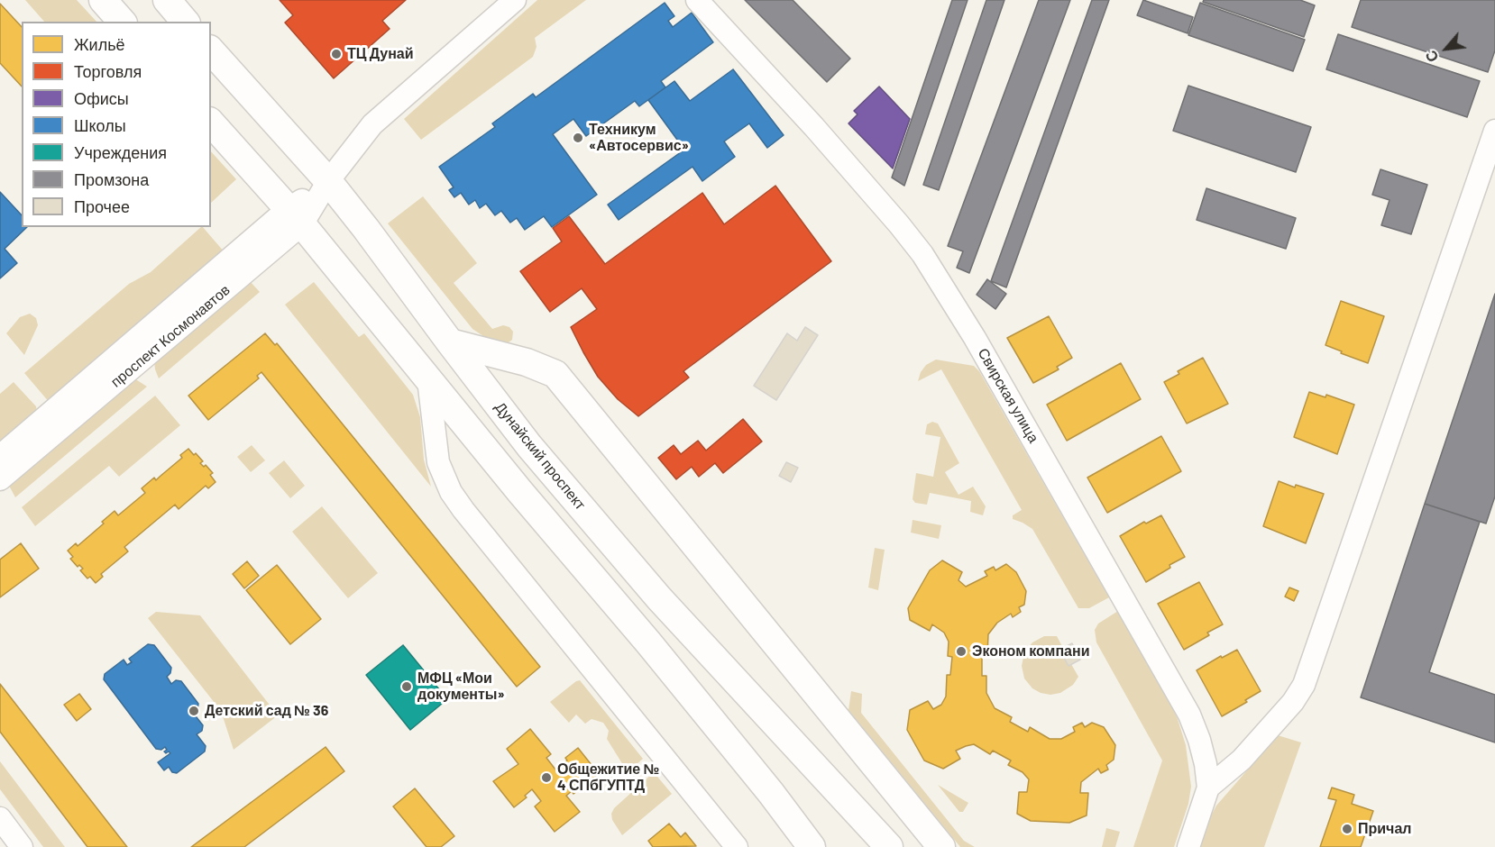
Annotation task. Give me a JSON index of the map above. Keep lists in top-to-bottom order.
{
  "streets": {
    "main road": ["Дунайский проспект"],
    "street": ["проспект Космонавтов", "Свирская улица"]
  },
  "crossings": [
    ["проспект Космонавтов", "Дунайский проспект"]
  ],
  "places": [
    "ТЦ Дунай",
    "Техникум «Автосервис»",
    "Эконом компани",
    "МФЦ «Мои документы»",
    "Детский сад № 36",
    "Общежитие № 4 СПбГУПТД",
    "Причал"
  ],
  "legend": [
    "Жильё",
    "Торговля",
    "Офисы",
    "Школы",
    "Учреждения",
    "Промзона",
    "Прочее"
  ],
  "north": "bottom left"
}
